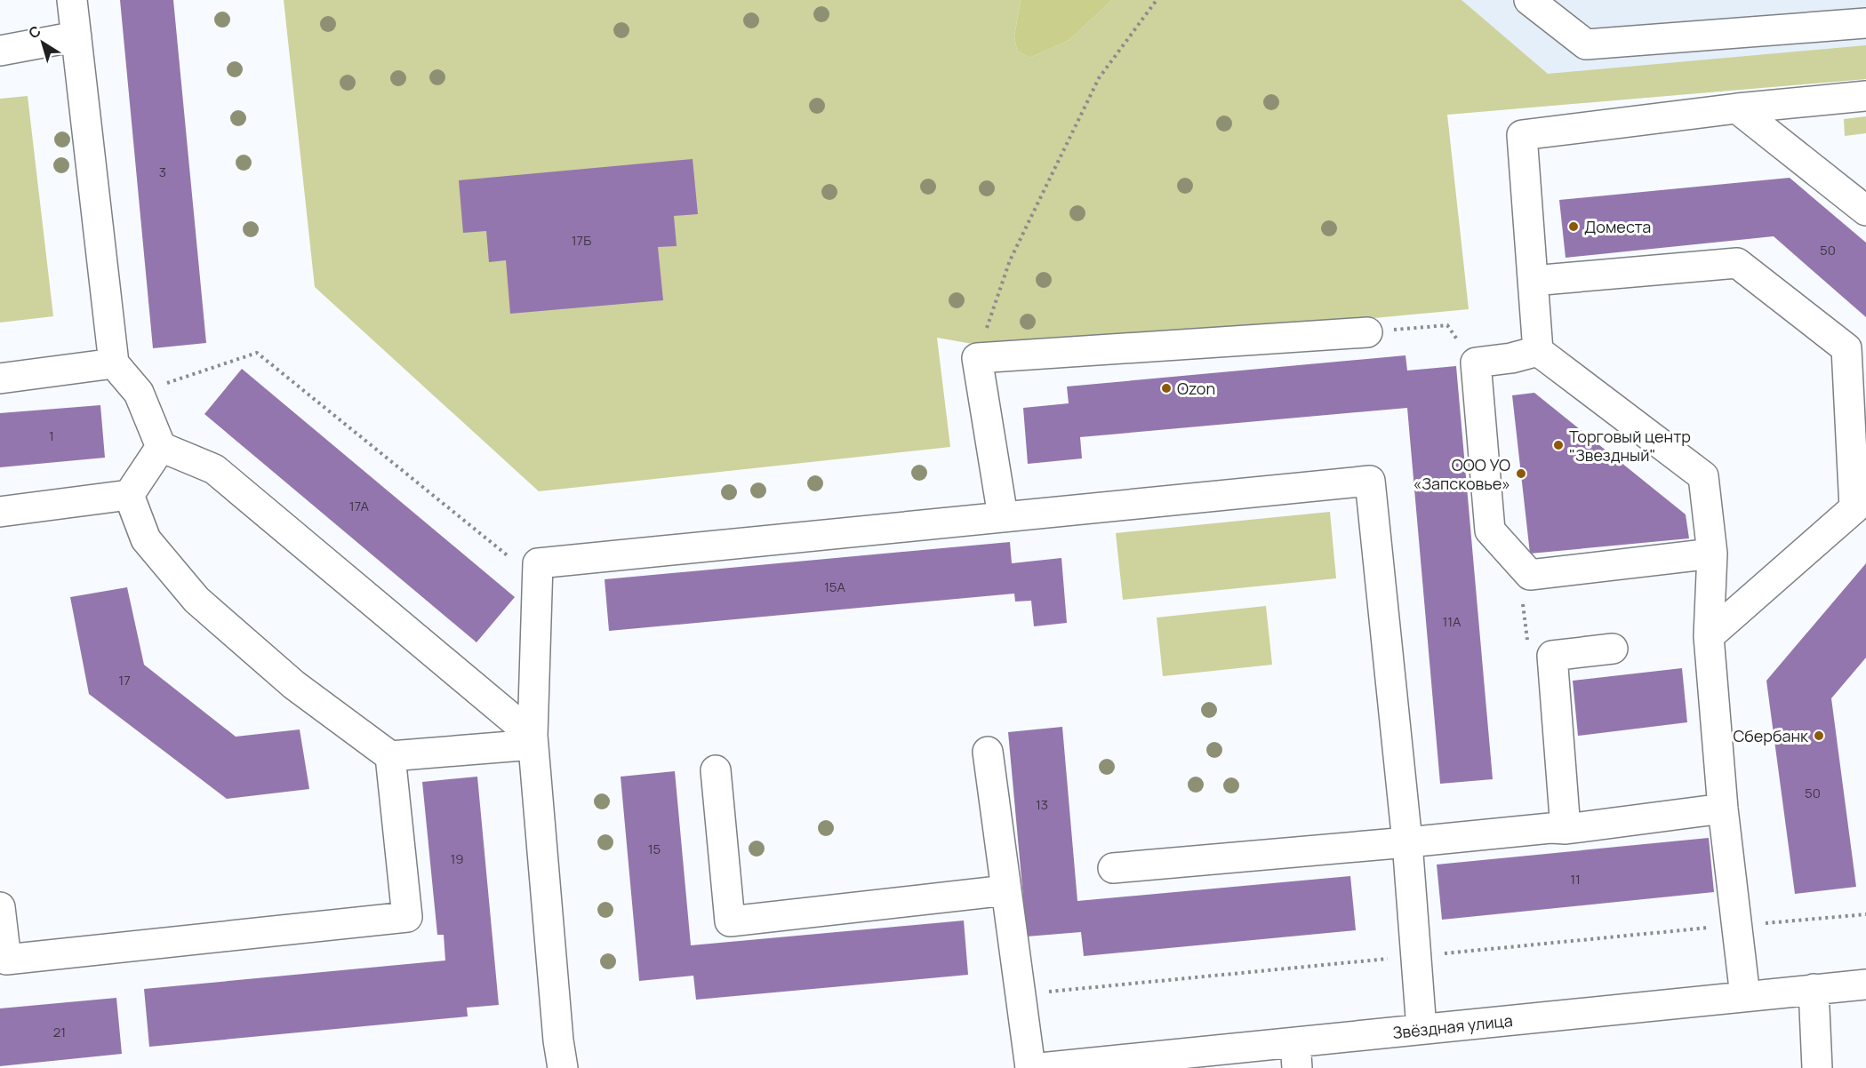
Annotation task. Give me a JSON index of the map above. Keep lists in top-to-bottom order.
{
  "streets": {
    "street": ["Звёздная улица"]
  },
  "places": [
    "Доместа",
    "Ozon",
    "Торговый центр \"Звездный\"",
    "ООО УО «Запсковье»",
    "Сбербанк"
  ],
  "house_numbers": [
    "3",
    "17Б",
    "50",
    "1",
    "17А",
    "15А",
    "11А",
    "17",
    "50",
    "13",
    "15",
    "19",
    "11",
    "21"
  ],
  "north": "top left"
}
